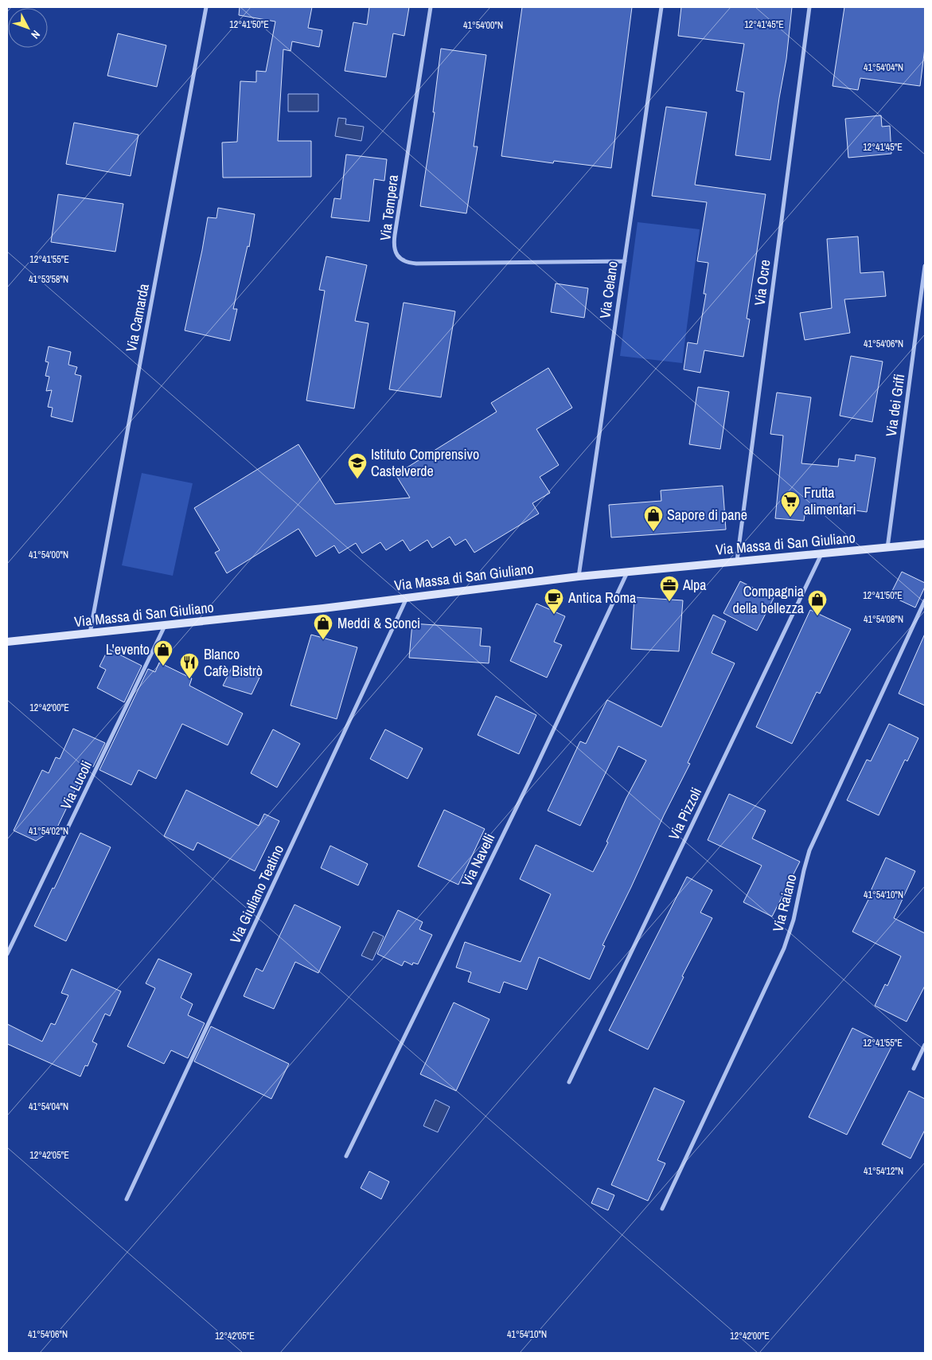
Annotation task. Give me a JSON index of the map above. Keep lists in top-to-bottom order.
{
  "streets": {
    "street": [
      "Via Tempera",
      "Via Ocre",
      "Via Celano",
      "Via Camarda",
      "Via dei Grifi",
      "Via Massa di San Giuliano",
      "Via Lucoli",
      "Via Pizzoli",
      "Via Navelli",
      "Via Giuliano Teatino",
      "Via Raiano"
    ]
  },
  "crossings": [
    ["Via Tempera", "Via Celano"],
    ["Via Ocre", "Via Massa di San Giuliano"],
    ["Via Celano", "Via Massa di San Giuliano"],
    ["Via Camarda", "Via Massa di San Giuliano"],
    ["Via dei Grifi", "Via Massa di San Giuliano"],
    ["Via Massa di San Giuliano", "Via Lucoli"],
    ["Via Massa di San Giuliano", "Via Pizzoli"],
    ["Via Massa di San Giuliano", "Via Navelli"],
    ["Via Massa di San Giuliano", "Via Giuliano Teatino"]
  ],
  "places": {
    "school or university": ["Istituto Comprensivo Castelverde"],
    "supermarket": ["Frutta alimentari"],
    "shop": [
      "Sapore di pane",
      "Compagnia della bellezza",
      "Meddi & Sconci",
      "L'evento"
    ],
    "office": ["Alpa"],
    "cafe": ["Antica Roma"],
    "restaurant": ["Blanco Cafè Bistrò"]
  },
  "north": "bottom right",
  "coordinates": [
    "12°41'50\"E",
    "12°41'45\"E",
    "41°54'00\"N",
    "41°54'04\"N",
    "12°41'55\"E",
    "41°53'58\"N",
    "41°54'06\"N",
    "41°54'08\"N",
    "12°42'00\"E",
    "41°54'02\"N",
    "41°54'10\"N",
    "12°42'05\"E",
    "41°54'12\"N"
  ]
}
